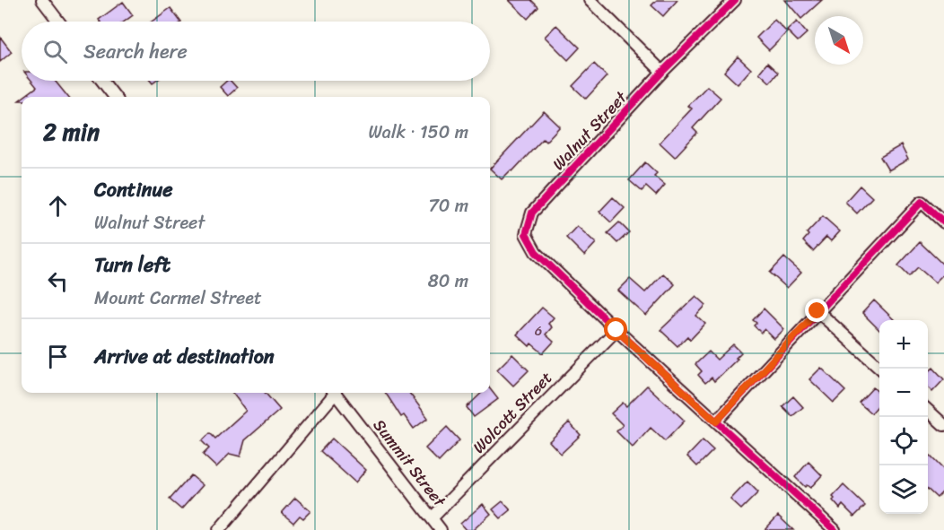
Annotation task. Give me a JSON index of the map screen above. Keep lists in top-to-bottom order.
{
  "streets": {
    "street": ["Walnut Street", "Wolcott Street", "Summit Street"]
  },
  "crossings": [
    ["Walnut Street", "Wolcott Street"],
    ["Wolcott Street", "Summit Street"]
  ],
  "house_numbers": ["6"],
  "north": "bottom right",
  "page": {
    "search": "Search here",
    "heading": ["2 min", "Walk · 150 m"],
    "list": [
      ["Continue", "Walnut Street", "70 m"],
      ["Turn left", "Mount Carmel Street", "80 m"],
      "Arrive at destination"
    ],
    "map_buttons": ["+", "−"]
  }
}
